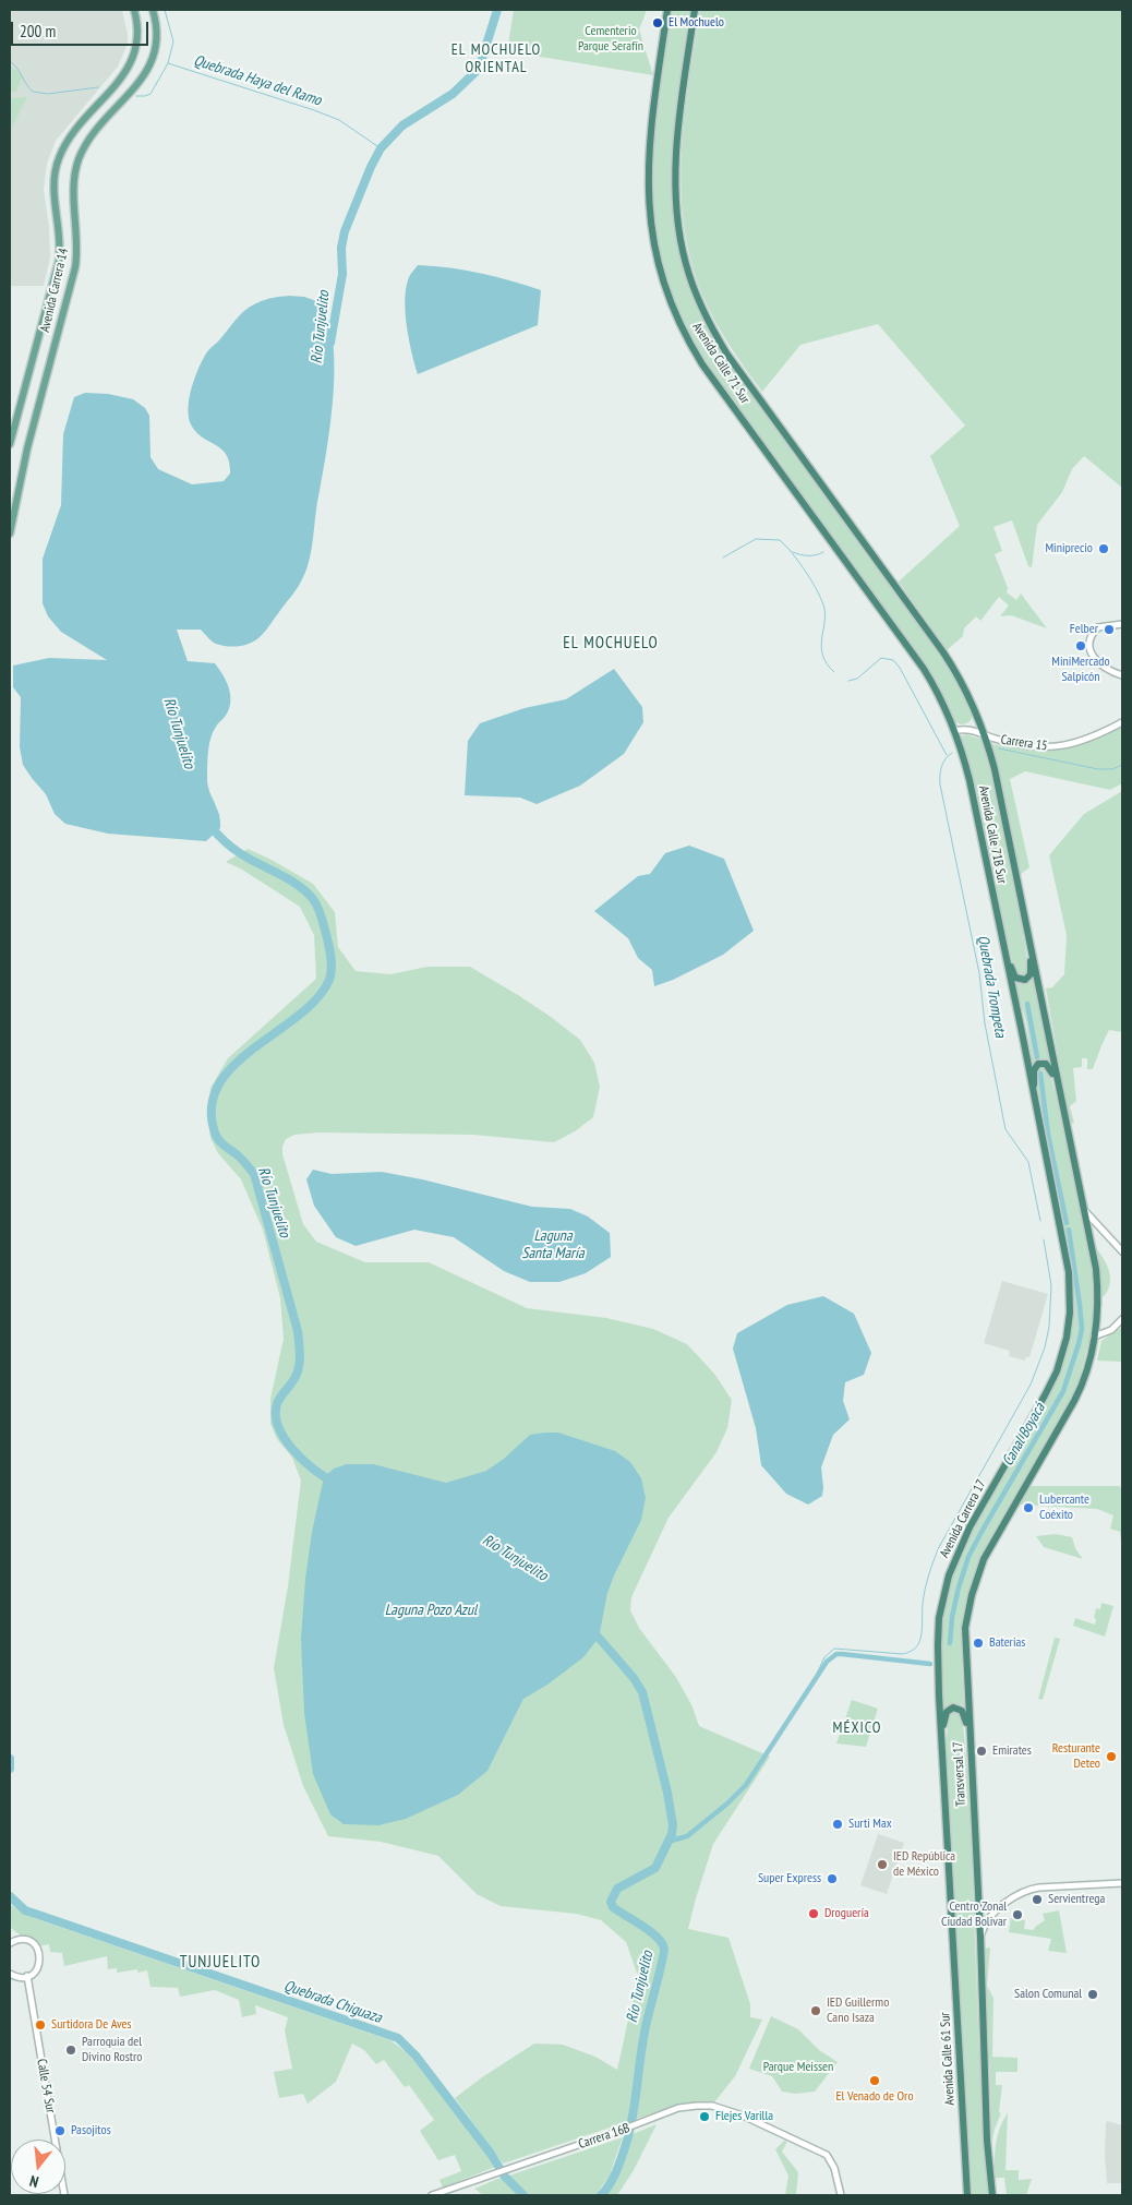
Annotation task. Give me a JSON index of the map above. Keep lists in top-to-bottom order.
{
  "streets": {
    "highway": [
      "Avenida Calle 71 Sur",
      "Avenida Calle 71B Sur",
      "Avenida Carrera 17",
      "Transversal 17",
      "Avenida Calle 61 Sur"
    ],
    "main road": ["Avenida Carrera 14"],
    "street": ["Carrera 15", "Calle 54 Sur", "Carrera 16B"]
  },
  "crossings": [
    ["Avenida Calle 71 Sur", "Avenida Calle 71B Sur"],
    ["Carrera 15", "Avenida Calle 71B Sur"],
    ["Avenida Calle 71B Sur", "Avenida Carrera 17"],
    ["Avenida Carrera 17", "Transversal 17"],
    ["Transversal 17", "Avenida Calle 61 Sur"]
  ],
  "districts": [
    "EL MOCHUELO ORIENTAL",
    "EL MOCHUELO",
    "MÉXICO",
    "TUNJUELITO"
  ],
  "water": [
    "Quebrada Haya del Ramo",
    "Río Tunjuelito",
    "Quebrada Trompeta",
    "Laguna Santa María",
    "Canal Boyacá",
    "Laguna Pozo Azul",
    "Quebrada Chiguaza"
  ],
  "parks": ["Cementerio Parque Serafín", "Parque Meissen"],
  "places": [
    "El Mochuelo",
    "Miniprecio",
    "Felber",
    "MiniMercado Salpicón",
    "Lubercante Coéxito",
    "Baterias",
    "Emirates",
    "Resturante Deteo",
    "Surti Max",
    "IED República de México",
    "Super Express",
    "Servientrega",
    "Droguería",
    "Centro Zonal Ciudad Bolivar",
    "Salon Comunal",
    "IED Guillermo Cano Isaza",
    "Surtidora De Aves",
    "Parroquia del Divino Rostro",
    "El Venado de Oro",
    "Flejes Varilla",
    "Pasojitos"
  ],
  "scale_bar": "200 m",
  "north": "bottom"
}
